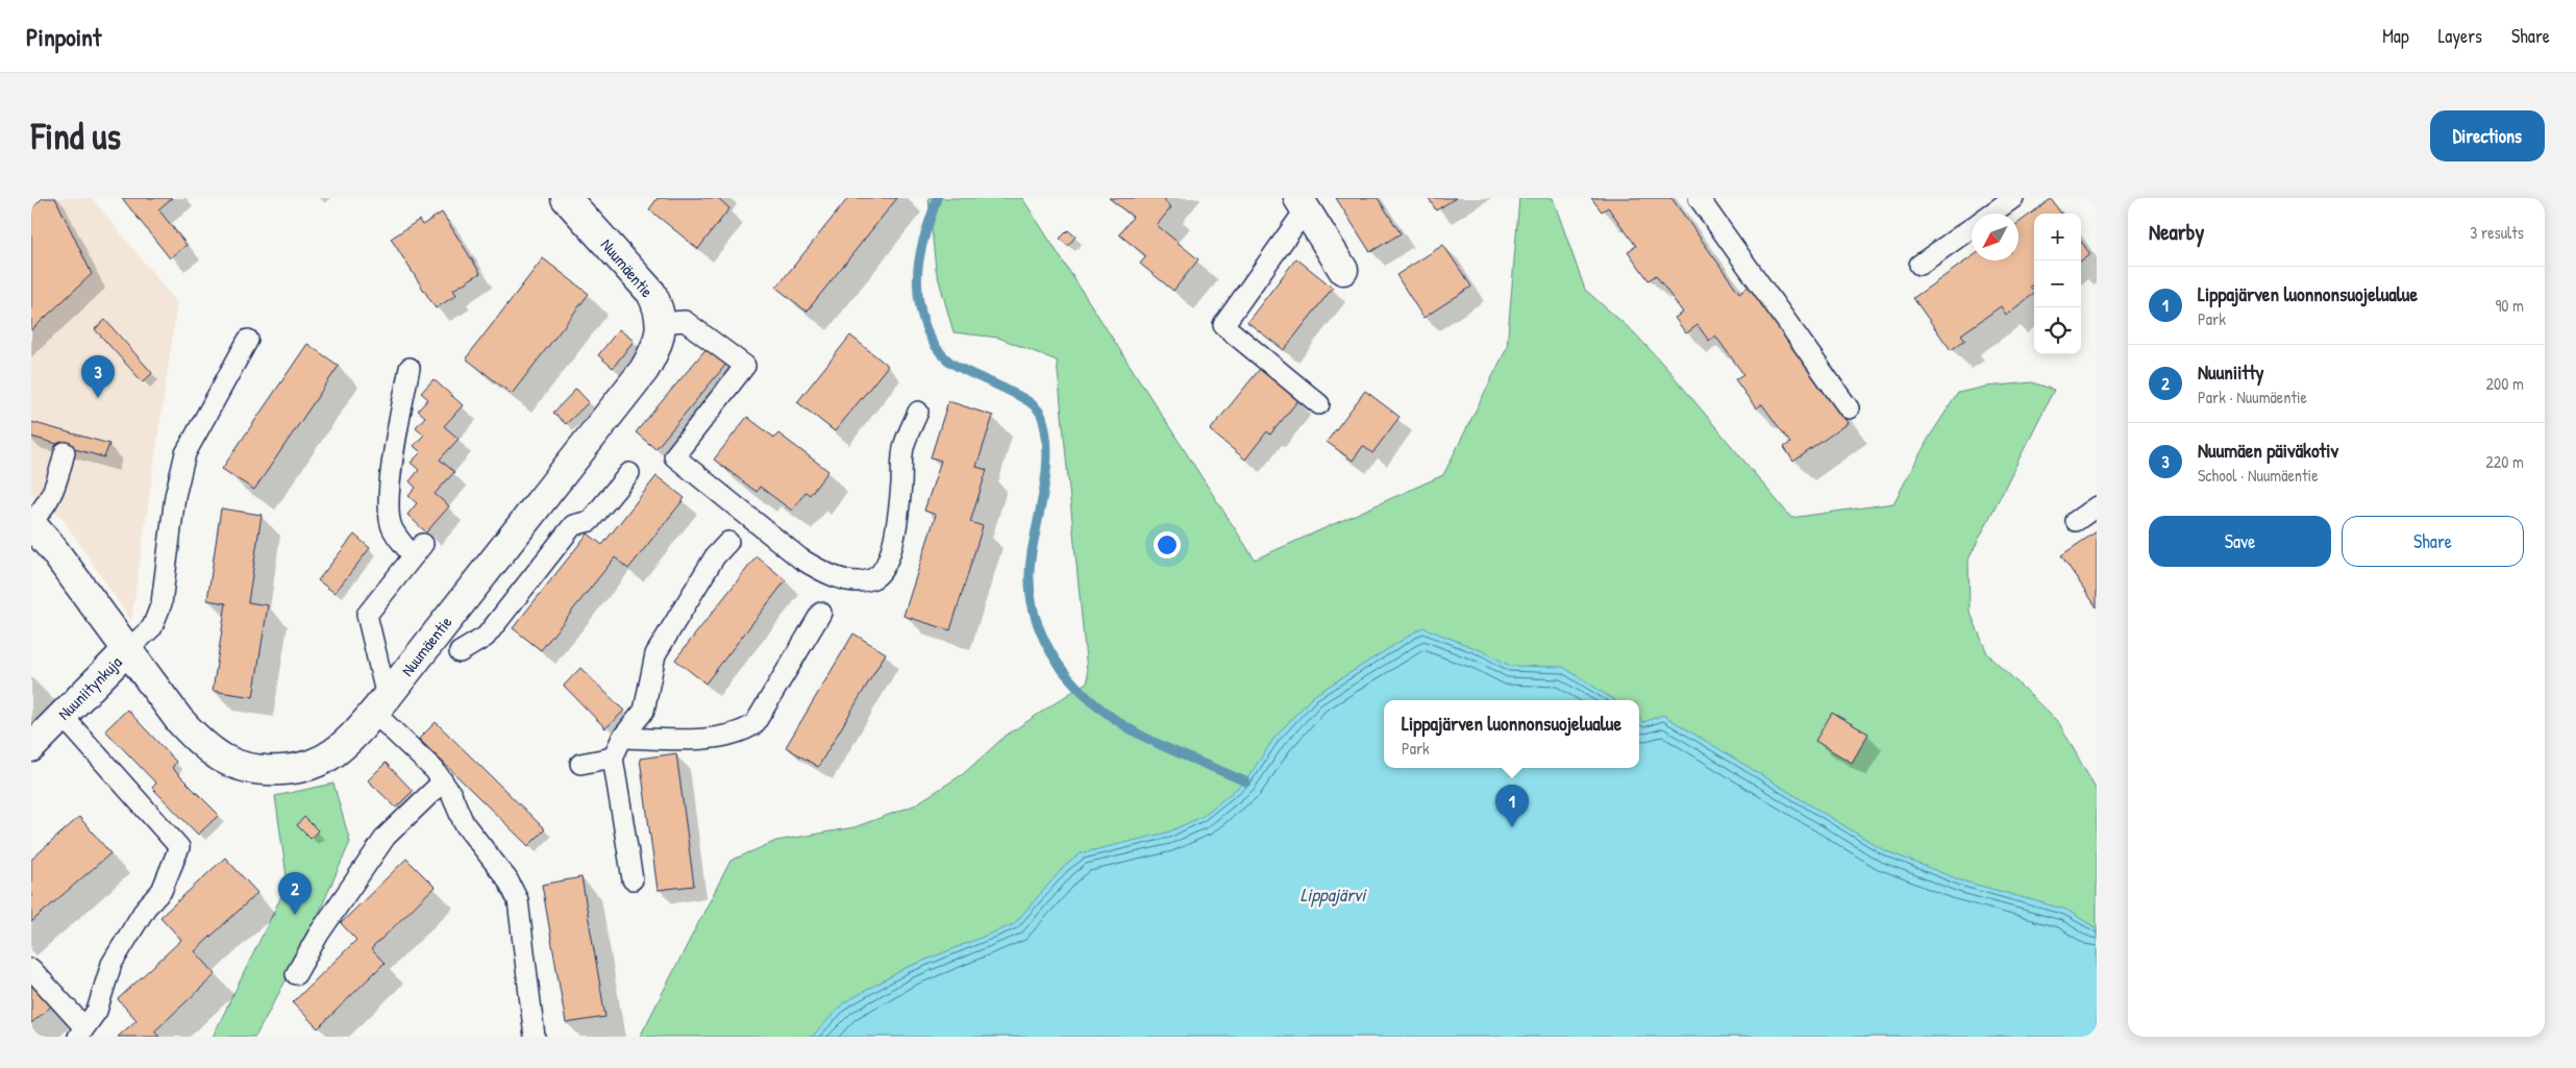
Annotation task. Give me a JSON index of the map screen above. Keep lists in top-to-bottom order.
{
  "streets": {
    "street": ["Nuumäentie", "Nuuniitynkuja"]
  },
  "crossings": [
    ["Nuumäentie", "Nuuniitynkuja"]
  ],
  "water": ["Lippajärvi"],
  "north": "bottom left",
  "page": {
    "header": "Pinpoint",
    "nav": ["Map", "Layers", "Share"],
    "buttons": [
      "Directions",
      ["Save", "Share"]
    ],
    "title": "Find us",
    "heading": ["Nearby", "3 results"],
    "map_buttons": ["+", "−"],
    "list": [
      {
        "mark": "1",
        "name": "Lippajärven luonnonsuojelualue",
        "note": "Park",
        "value": "90 m"
      },
      {
        "mark": "2",
        "name": "Nuuniitty",
        "note": "Park · Nuumäentie",
        "value": "200 m"
      },
      {
        "mark": "3",
        "name": "Nuumäen päiväkotiv",
        "note": "School · Nuumäentie",
        "value": "220 m"
      }
    ],
    "pins": ["3", "1", "2"],
    "popup": ["Lippajärven luonnonsuojelualue", "Park"]
  }
}
